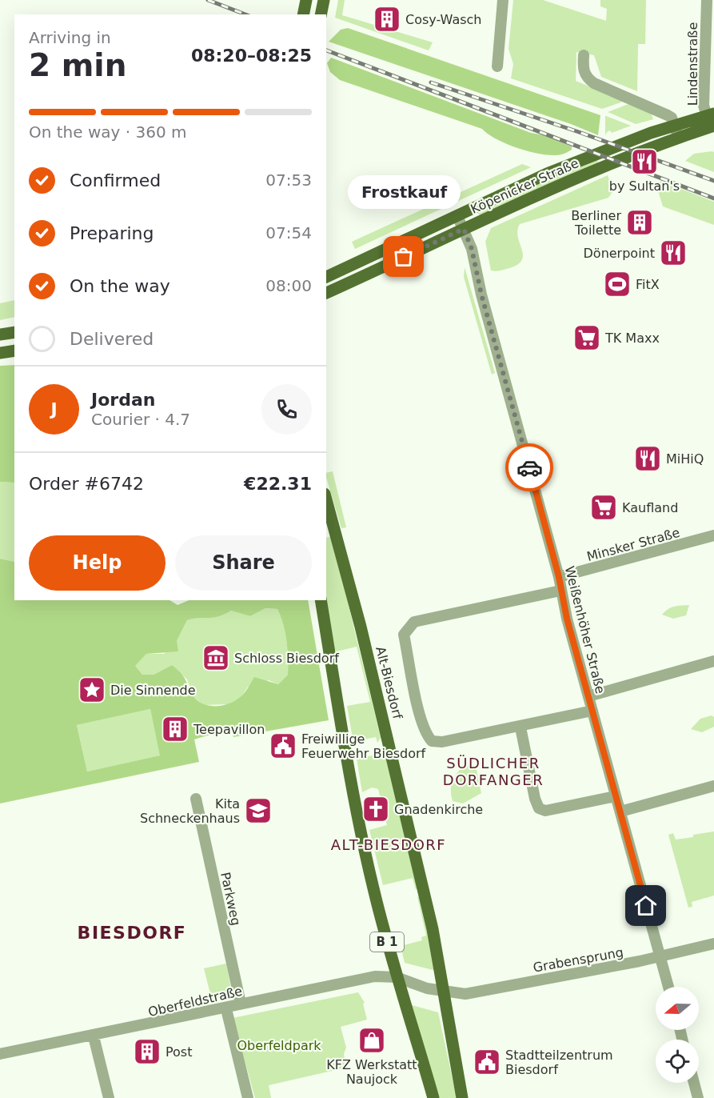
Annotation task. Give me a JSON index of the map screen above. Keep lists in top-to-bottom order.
{
  "streets": {
    "main road": ["Köpenicker Straße", "Alt-Biesdorf", "B 1"],
    "street": [
      "Lindenstraße",
      "Minsker Straße",
      "Weißenhöher Straße",
      "Parkweg",
      "Grabensprung",
      "Oberfeldstraße"
    ]
  },
  "crossings": [
    ["Lindenstraße", "Köpenicker Straße"],
    ["Köpenicker Straße", "Weißenhöher Straße"],
    ["Minsker Straße", "Weißenhöher Straße"],
    ["Weißenhöher Straße", "Grabensprung"],
    ["Alt-Biesdorf", "Grabensprung"],
    ["Parkweg", "Oberfeldstraße"],
    ["B 1", "Oberfeldstraße"]
  ],
  "districts": ["SÜDLICHER DORFANGER", "ALT-BIESDORF", "BIESDORF"],
  "parks": ["Oberfeldpark"],
  "places": {
    "building": [
      "Cosy-Wasch",
      "Berliner Toilette",
      "Teepavillon",
      "Post"
    ],
    "restaurant": ["by Sultan's", "Dönerpoint", "MiHiQ"],
    "other": ["Frostkauf"],
    "sports": ["FitX"],
    "supermarket": ["TK Maxx", "Kaufland"],
    "museum": ["Schloss Biesdorf"],
    "place": ["Die Sinnende"],
    "public building": ["Freiwillige Feuerwehr Biesdorf", "Stadtteilzentrum Biesdorf"],
    "church": ["Gnadenkirche"],
    "school or university": ["Kita Schneckenhaus"],
    "shop": ["KFZ Werkstatt Naujock"]
  },
  "north": "left",
  "page": {
    "heading": ["2 min", "Arriving in", "08:20–08:25"],
    "panel": [
      "Jordan",
      "Courier · 4.7",
      "Order #6742",
      "€22.31"
    ],
    "bar": "On the way · 360 m",
    "list": [
      ["Confirmed", "07:53"],
      ["Preparing", "07:54"],
      ["On the way", "08:00"],
      "Delivered"
    ],
    "bubble": "Frostkauf",
    "round": "J",
    "buttons": ["Help", "Share"]
  }
}
